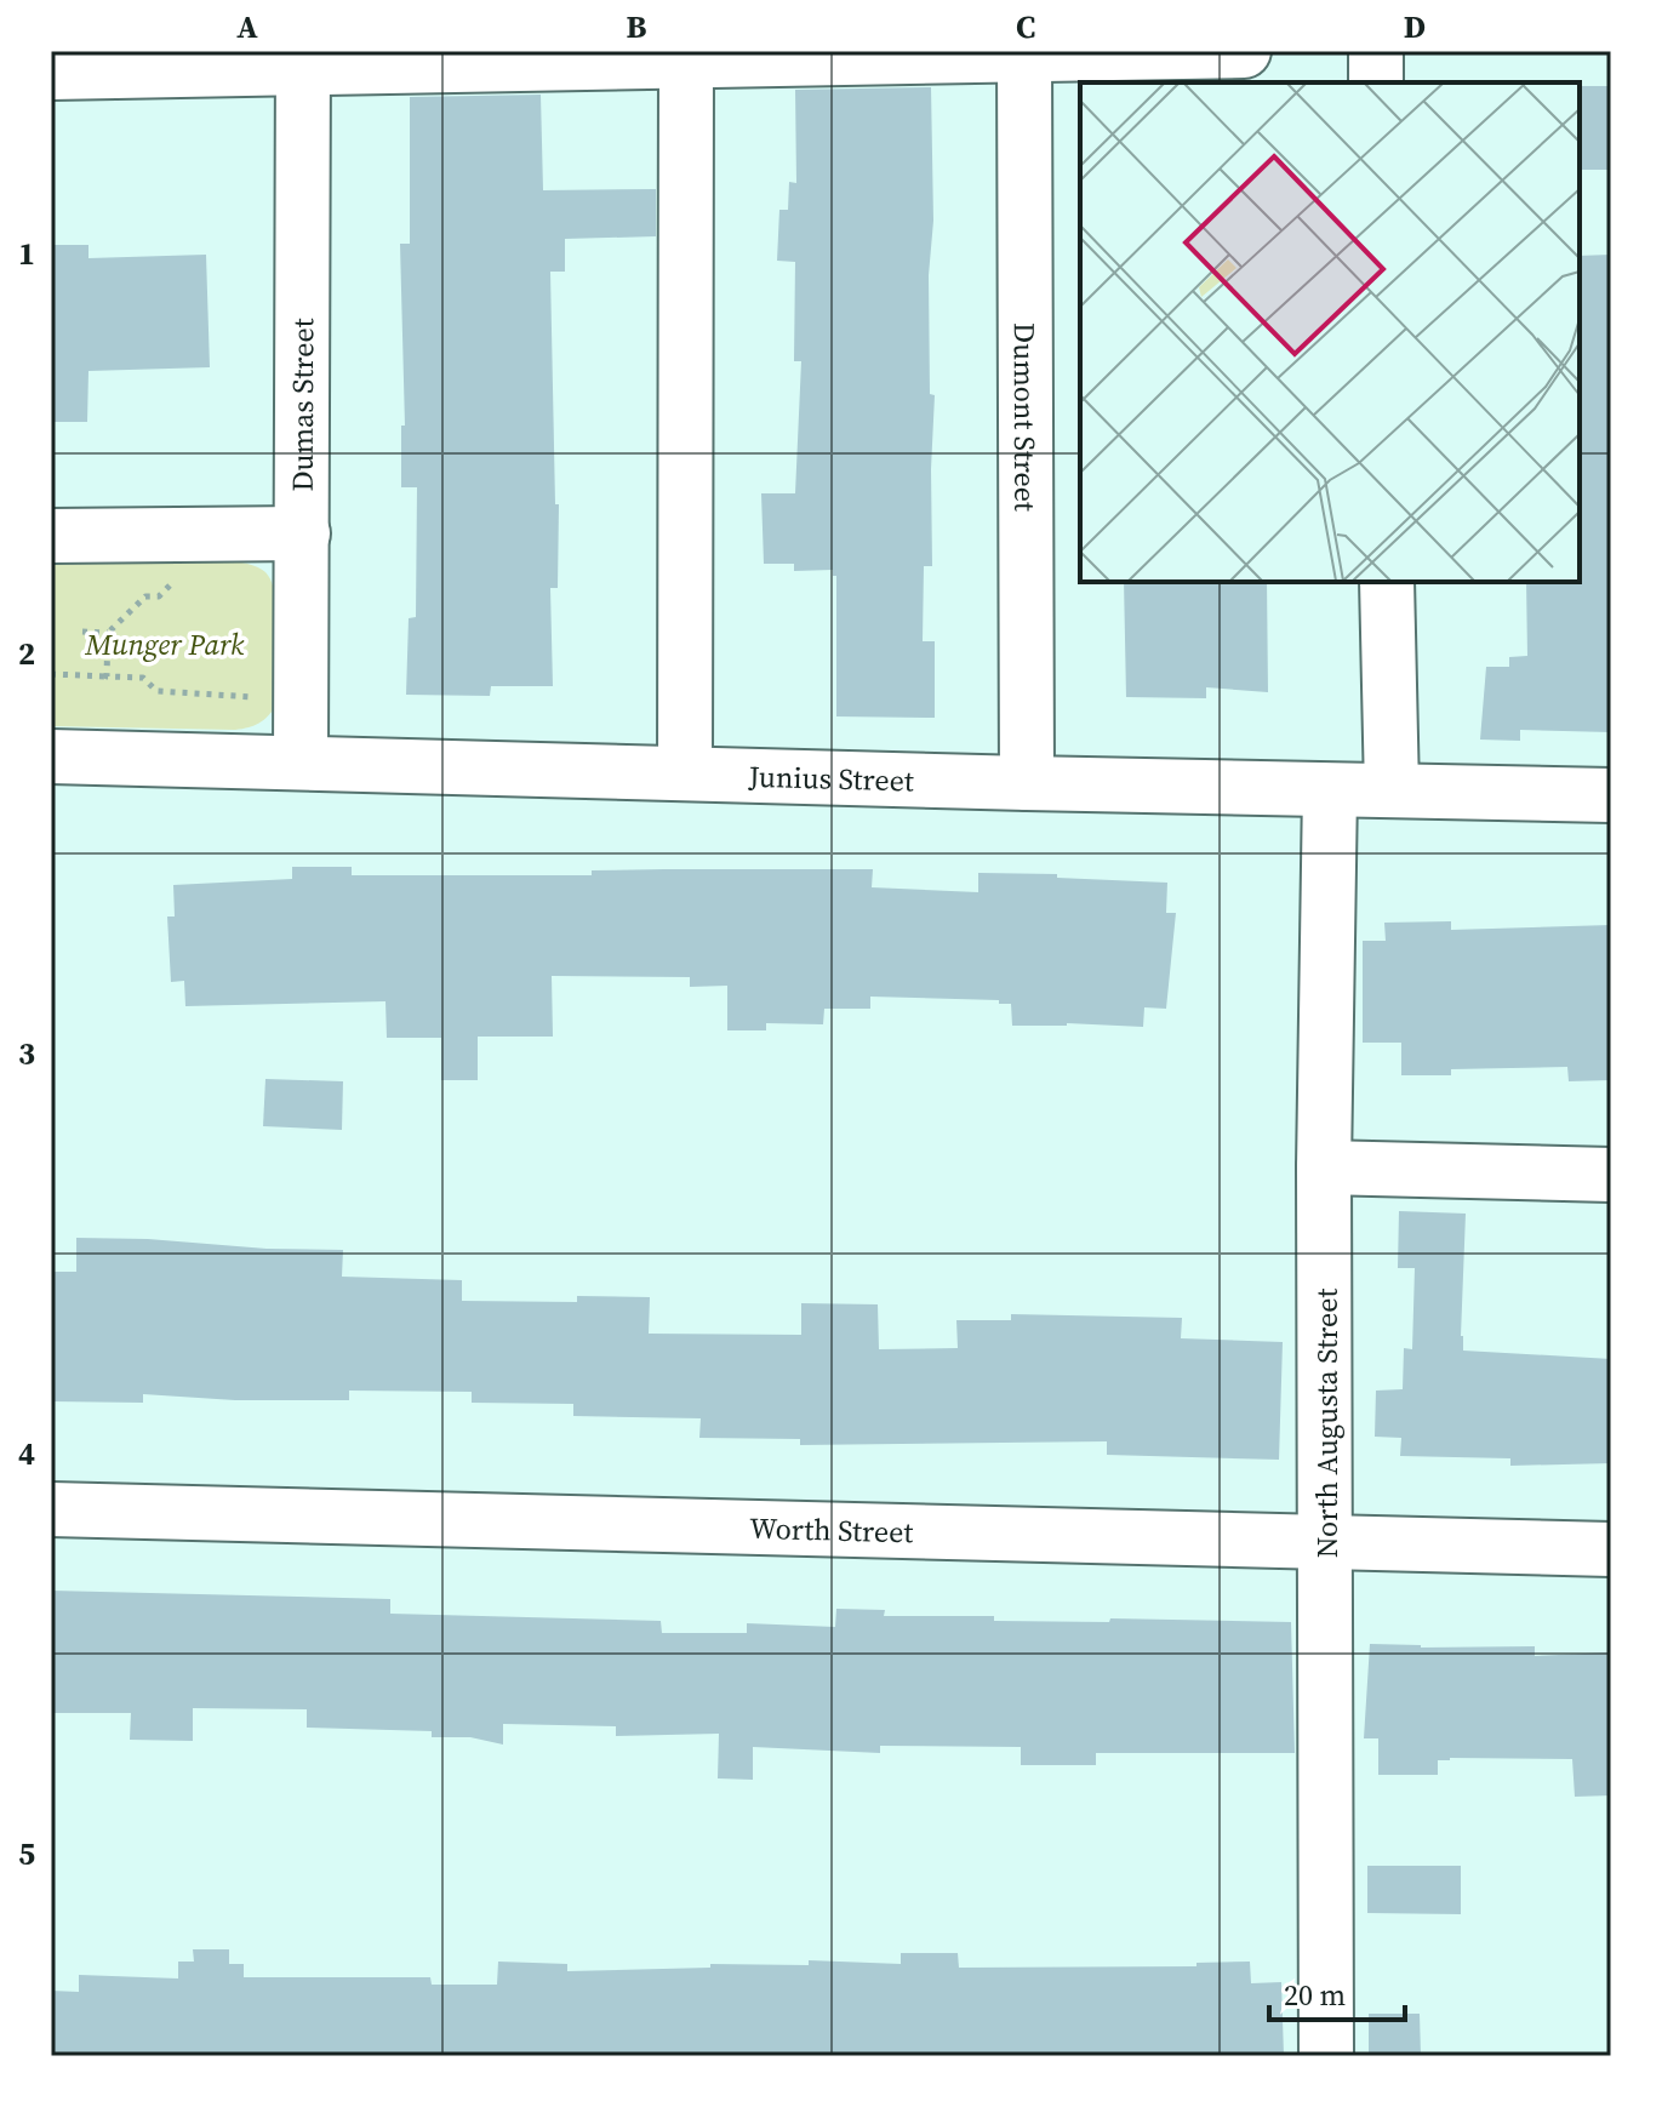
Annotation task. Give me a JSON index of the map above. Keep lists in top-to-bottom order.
{
  "streets": {
    "street": [
      "Dumas Street",
      "Dumont Street",
      "Junius Street",
      "North Augusta Street",
      "Worth Street"
    ]
  },
  "crossings": [
    ["Dumas Street", "Junius Street"],
    ["Dumont Street", "Junius Street"],
    ["Junius Street", "North Augusta Street"],
    ["North Augusta Street", "Worth Street"]
  ],
  "parks": ["Munger Park"],
  "scale_bar": "20 m",
  "grid": {
    "columns": [
      "A",
      "B",
      "C",
      "D"
    ],
    "rows": [
      "1",
      "2",
      "3",
      "4",
      "5"
    ]
  }
}
